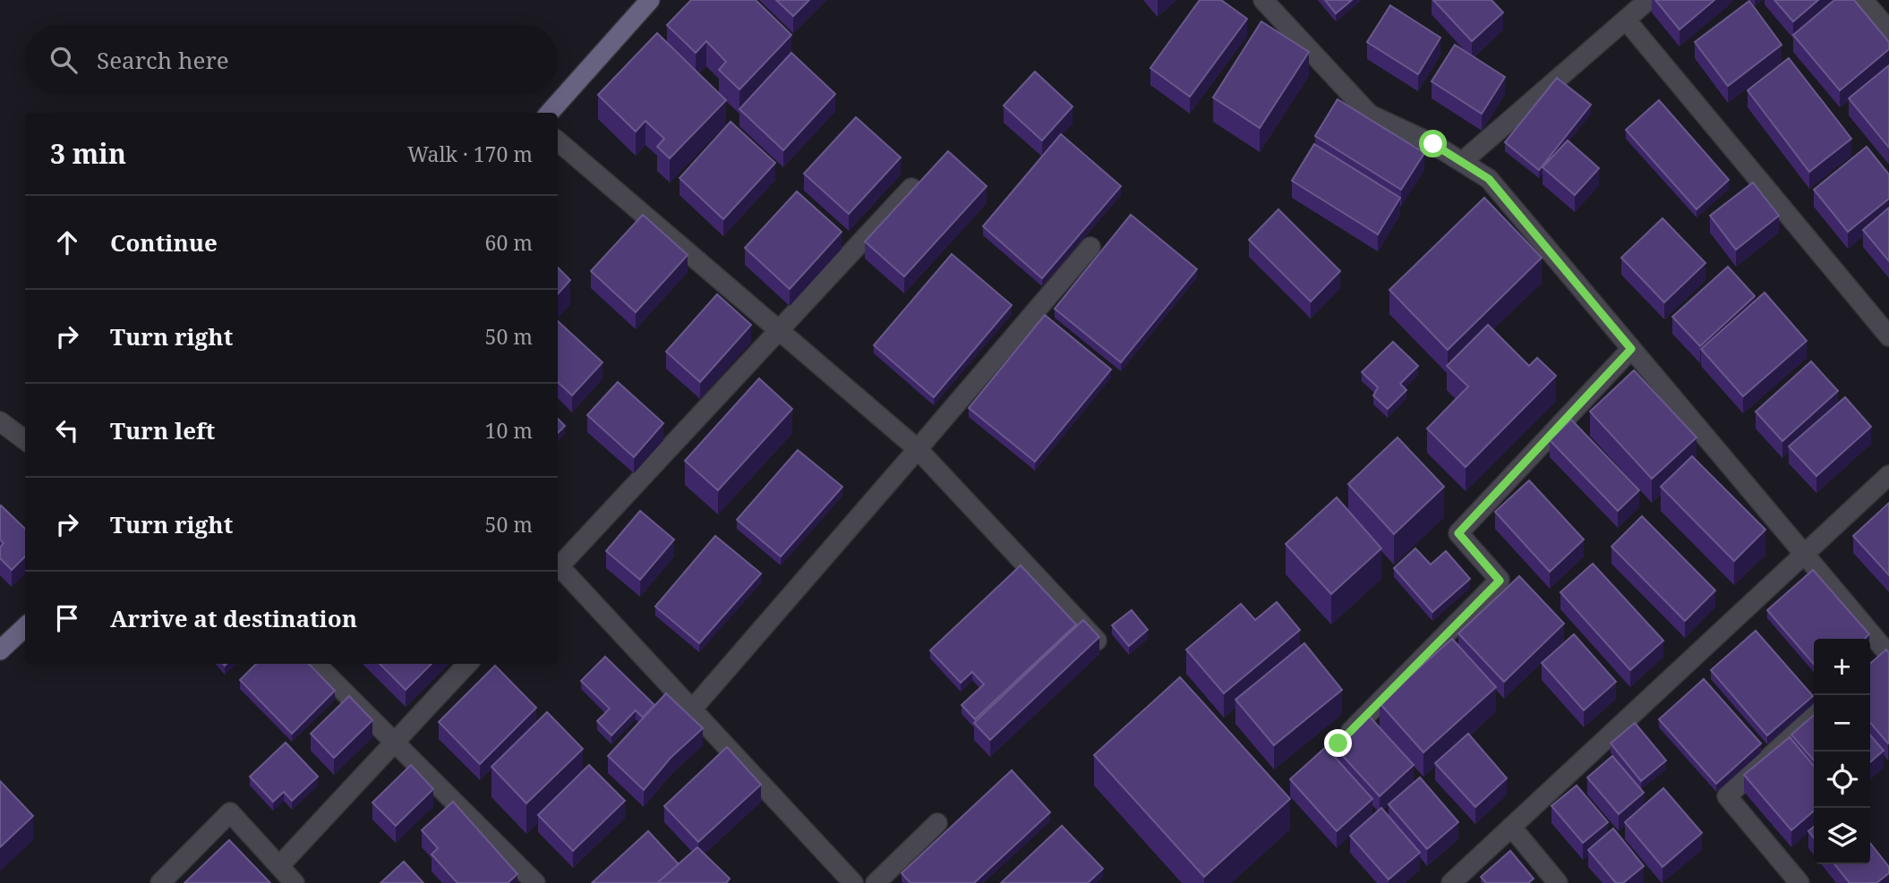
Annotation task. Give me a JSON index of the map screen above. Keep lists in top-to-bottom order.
{
  "page": {
    "search": "Search here",
    "heading": ["3 min", "Walk · 170 m"],
    "list": [
      ["Continue", "60 m"],
      ["Turn right", "50 m"],
      ["Turn left", "10 m"],
      ["Turn right", "50 m"],
      "Arrive at destination"
    ],
    "map_buttons": ["+", "−"]
  }
}
